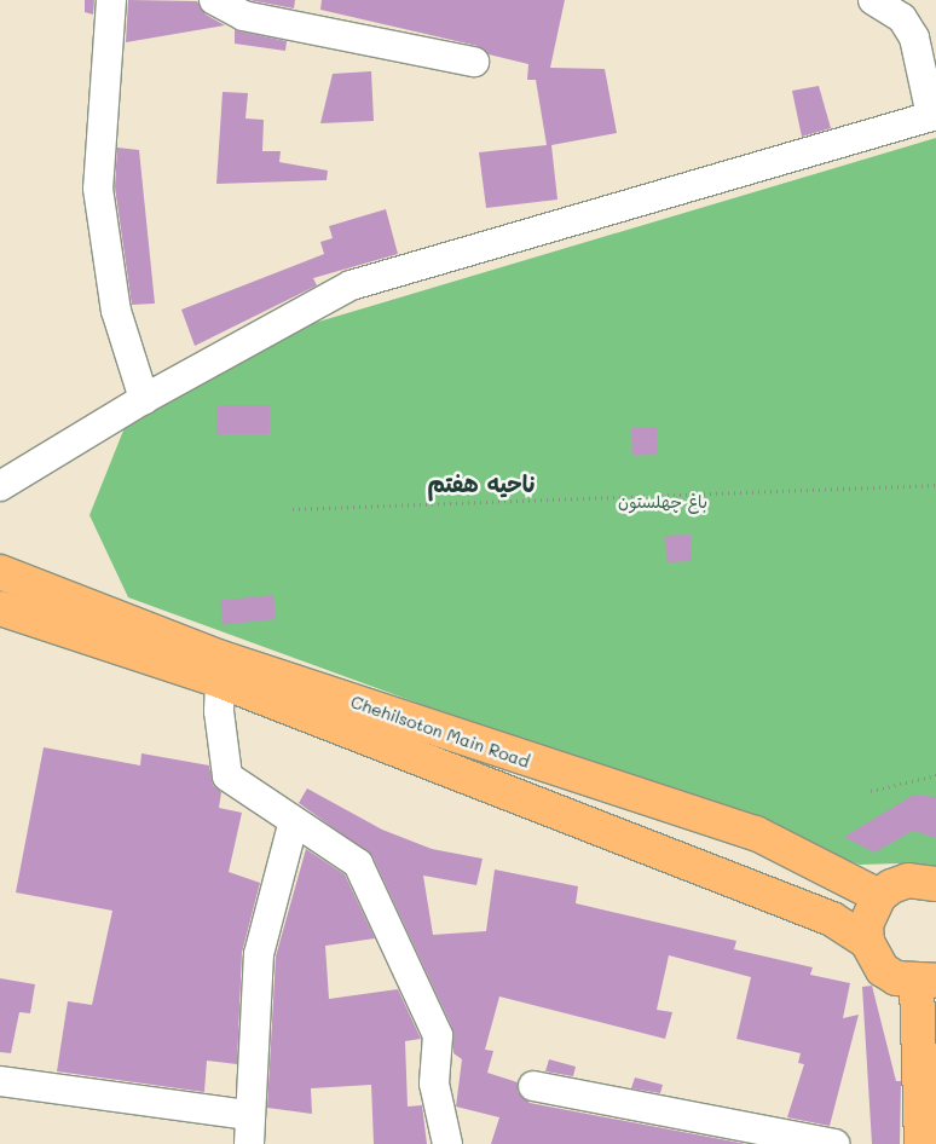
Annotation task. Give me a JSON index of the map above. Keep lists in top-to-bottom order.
{
  "streets": {
    "main road": ["Chehilsoton Main Road"]
  },
  "districts": ["ناحیه هفتم"],
  "parks": ["باغ چهلستون"]
}
